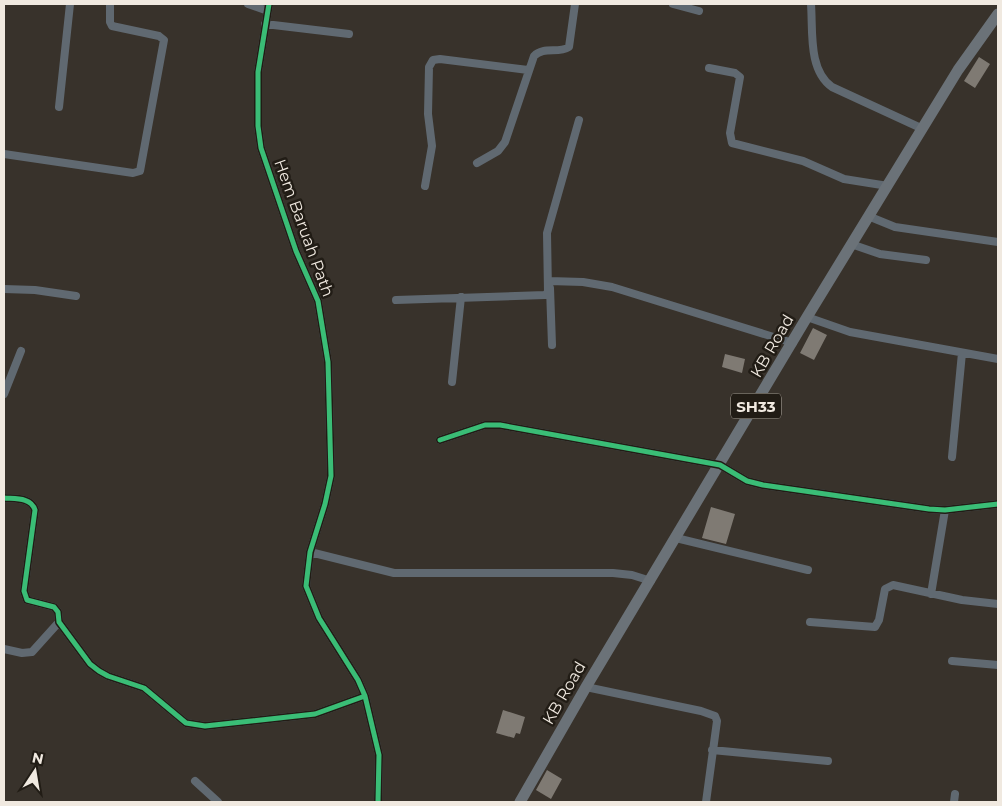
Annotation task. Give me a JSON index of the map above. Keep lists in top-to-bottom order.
{
  "streets": {
    "main road": ["KB Road", "SH33"],
    "street": ["Hem Baruah Path"]
  },
  "north": "top"
}
